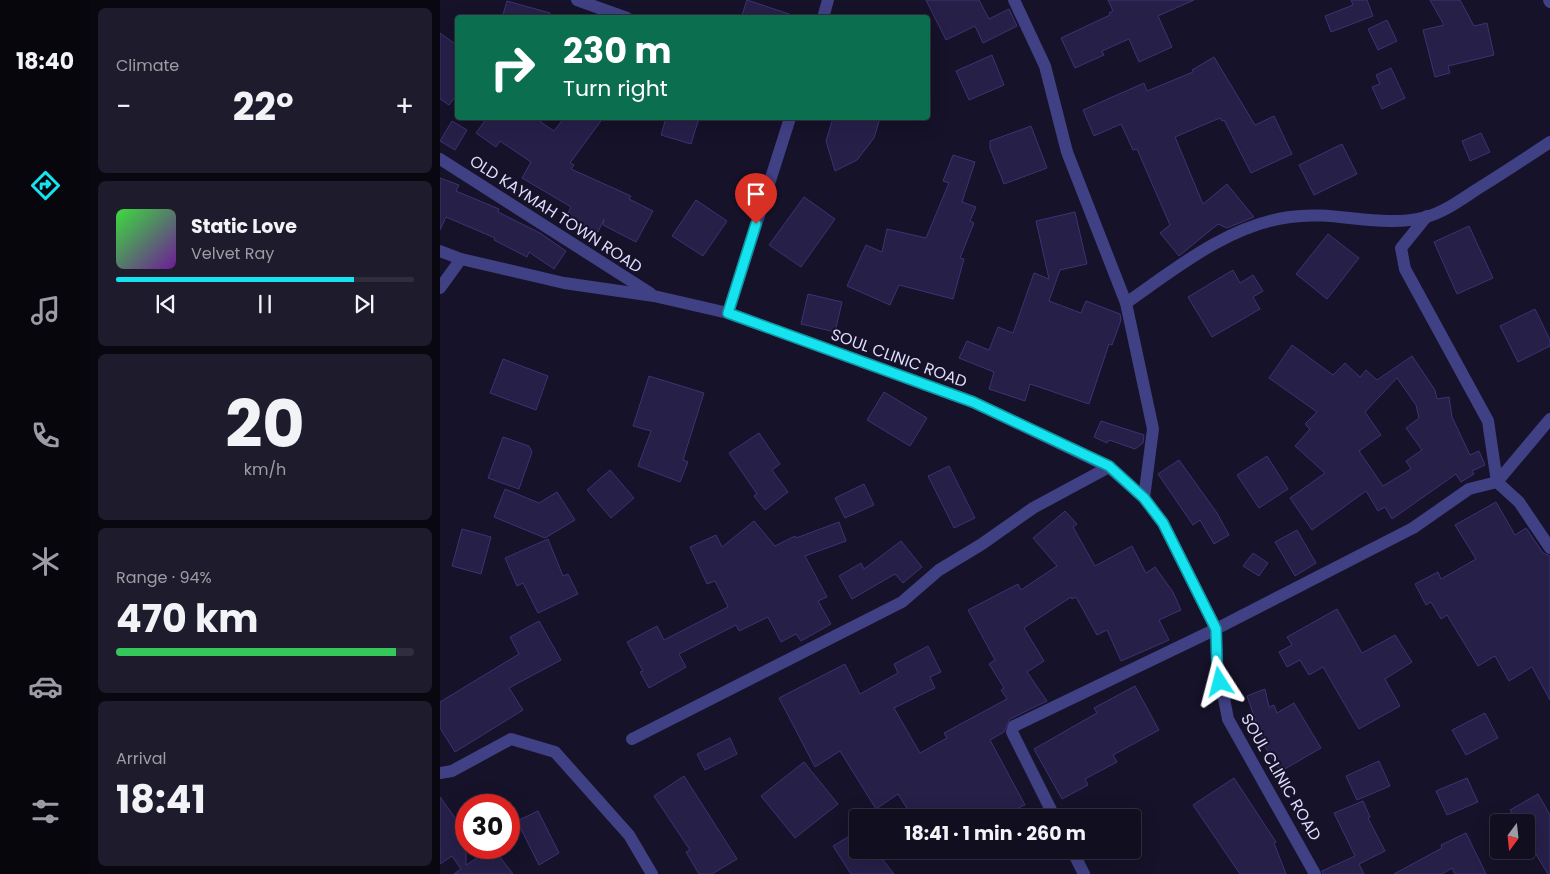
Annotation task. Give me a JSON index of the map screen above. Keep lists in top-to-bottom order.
{
  "streets": {
    "street": ["OLD KAYMAH TOWN ROAD", "SOUL CLINIC ROAD"]
  },
  "crossings": [
    ["OLD KAYMAH TOWN ROAD", "SOUL CLINIC ROAD"]
  ],
  "north": "bottom",
  "page": {
    "tabs": "18:40",
    "tile": [
      "Climate",
      ["20", "km/h"],
      ["Range · 94%", "470 km"],
      ["Arrival", "18:41"]
    ],
    "turn": ["230 m", "Turn right"],
    "heat": ["−", "22°", "+"],
    "song": ["Static Love", "Velvet Ray"],
    "limit": "30",
    "trip": "18:41 · 1 min · 260 m"
  }
}
